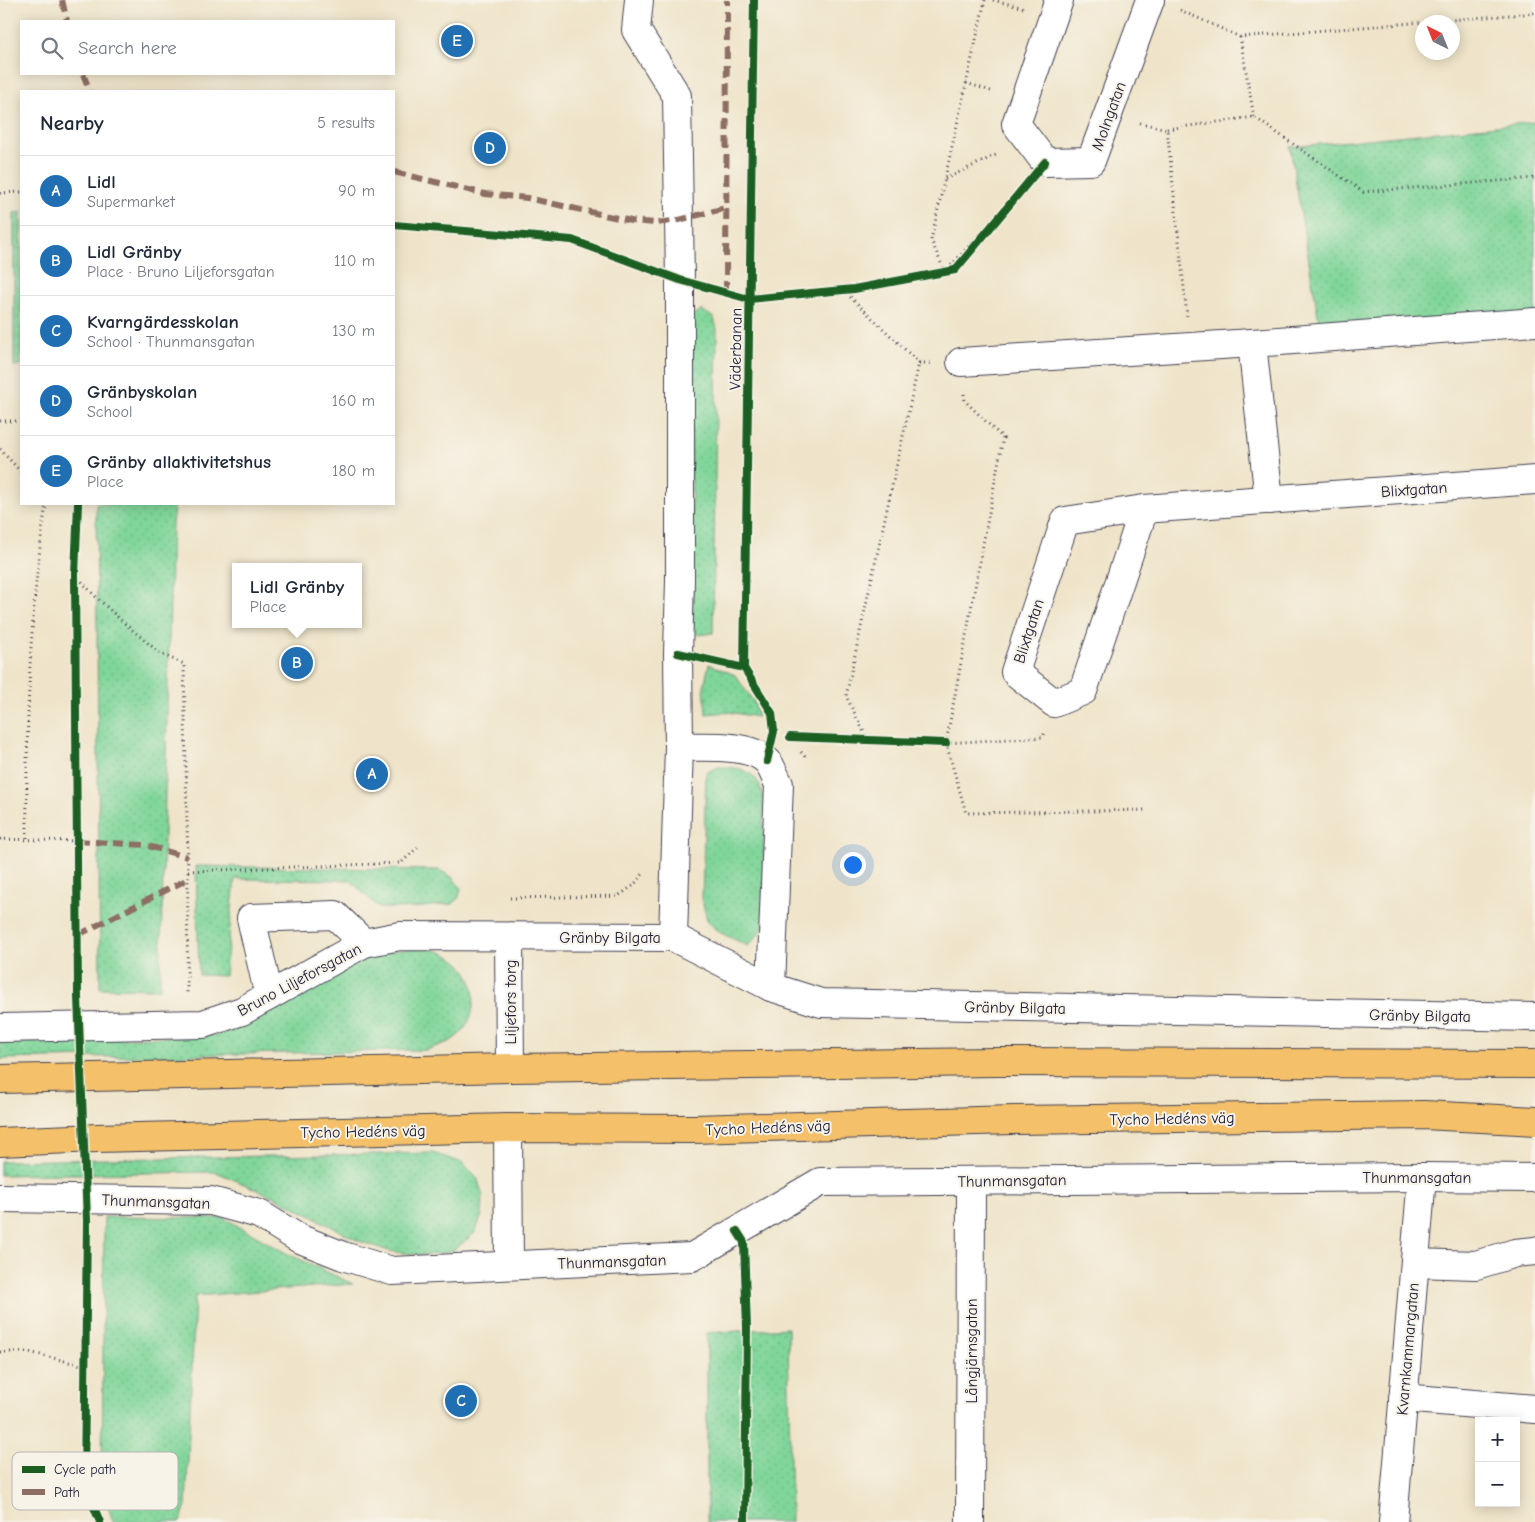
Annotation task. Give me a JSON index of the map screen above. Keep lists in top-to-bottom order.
{
  "streets": {
    "main road": ["Tycho Hedéns väg"],
    "street": [
      "Molngatan",
      "Blixtgatan",
      "Gränby Bilgata",
      "Bruno Liljeforsgatan",
      "Liljefors torg",
      "Thunmansgatan",
      "Kvarnkammargatan",
      "Långjärnsgatan"
    ],
    "cycle path": ["Väderbanan"]
  },
  "crossings": [
    ["Gränby Bilgata", "Bruno Liljeforsgatan"],
    ["Gränby Bilgata", "Liljefors torg"],
    ["Bruno Liljeforsgatan", "Liljefors torg"],
    ["Thunmansgatan", "Kvarnkammargatan"],
    ["Thunmansgatan", "Långjärnsgatan"]
  ],
  "legend": ["Cycle path", "Path"],
  "north": "top left",
  "page": {
    "search": "Search here",
    "pins": [
      "E",
      "D",
      "B",
      "A",
      "C"
    ],
    "heading": ["Nearby", "5 results"],
    "list": [
      {
        "mark": "A",
        "name": "Lidl",
        "note": "Supermarket",
        "value": "90 m"
      },
      {
        "mark": "B",
        "name": "Lidl Gränby",
        "note": "Place · Bruno Liljeforsgatan",
        "value": "110 m"
      },
      {
        "mark": "C",
        "name": "Kvarngärdesskolan",
        "note": "School · Thunmansgatan",
        "value": "130 m"
      },
      {
        "mark": "D",
        "name": "Gränbyskolan",
        "note": "School",
        "value": "160 m"
      },
      {
        "mark": "E",
        "name": "Gränby allaktivitetshus",
        "note": "Place",
        "value": "180 m"
      }
    ],
    "popup": ["Lidl Gränby", "Place"],
    "map_buttons": ["+", "−"]
  }
}
